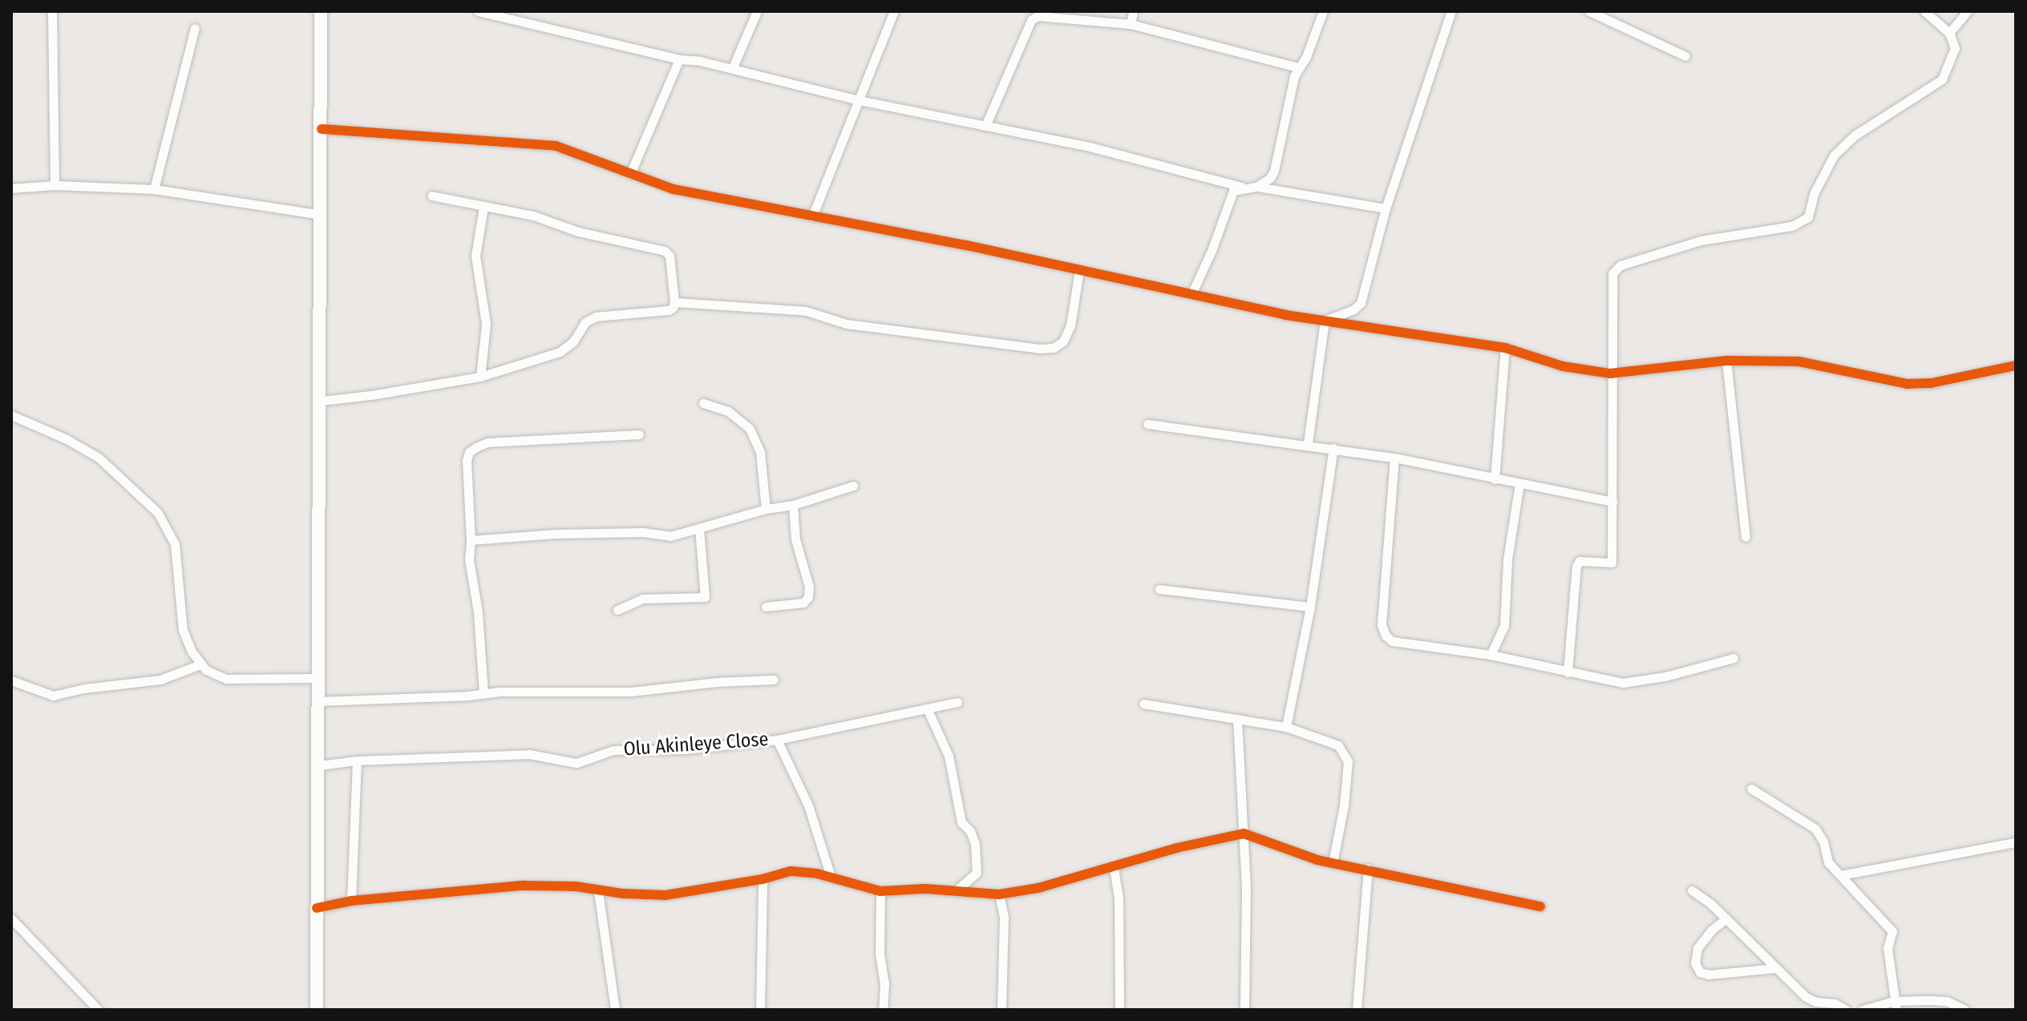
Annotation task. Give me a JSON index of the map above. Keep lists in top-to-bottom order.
{
  "streets": {
    "street": ["Olu Akinleye Close"]
  }
}
